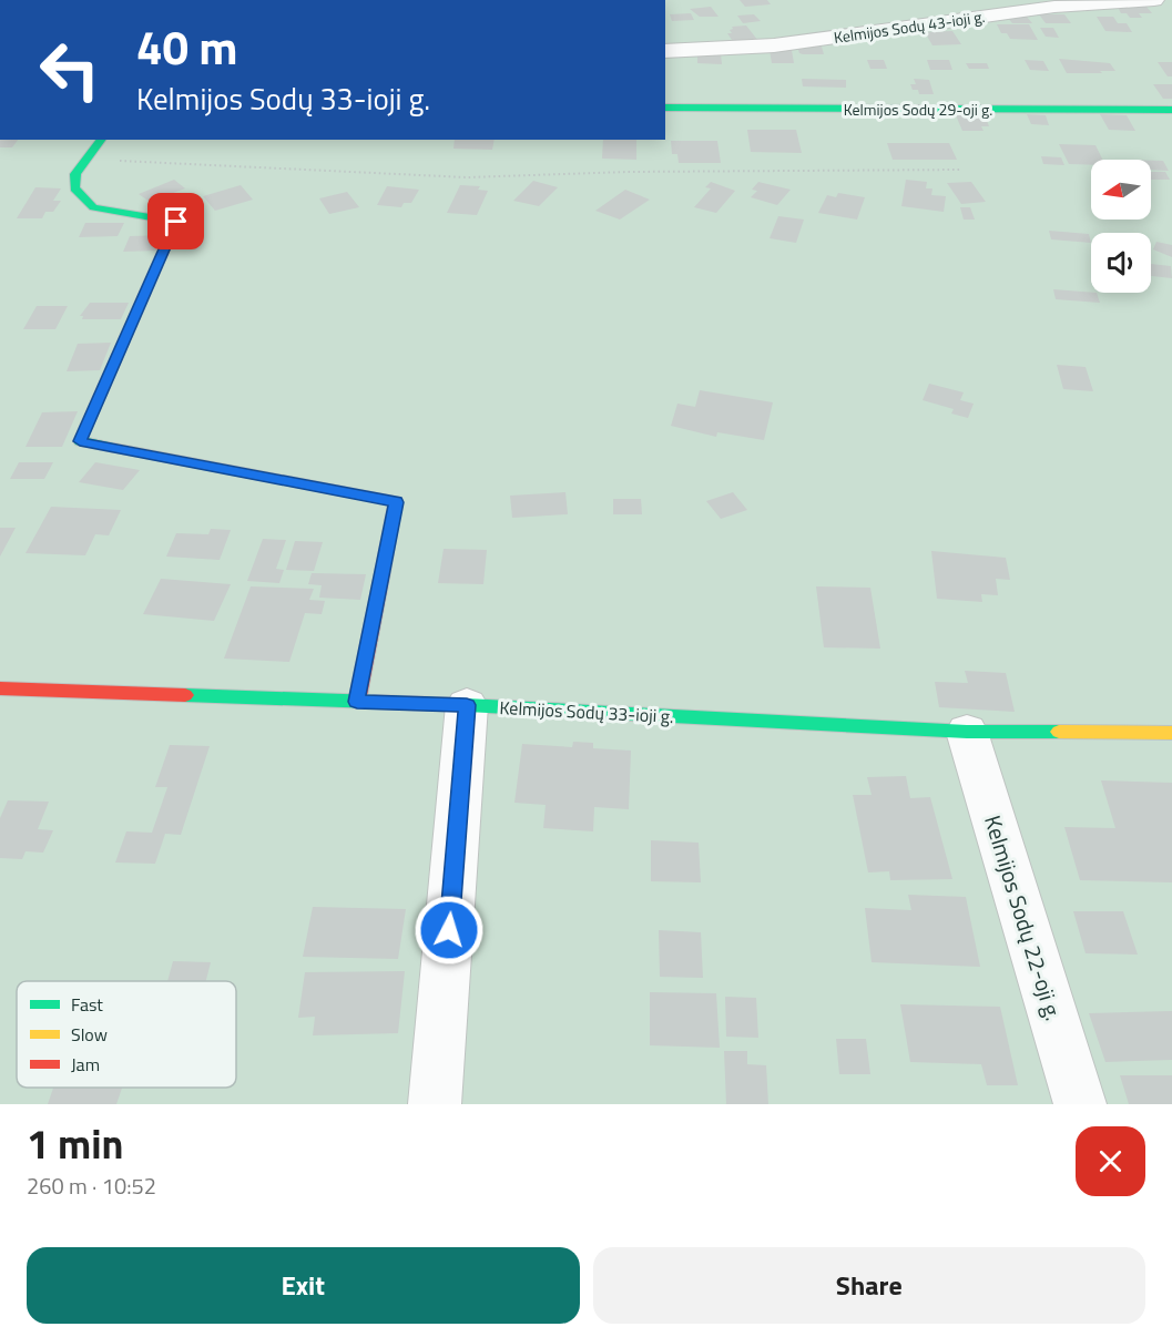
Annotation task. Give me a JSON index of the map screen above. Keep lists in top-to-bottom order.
{
  "streets": {
    "street": [
      "Kelmijos Sodų 43-ioji g.",
      "Kelmijos Sodų 29-oji g.",
      "Kelmijos Sodų 33-ioji g.",
      "Kelmijos Sodų 22-oji g."
    ]
  },
  "crossings": [
    ["Kelmijos Sodų 33-ioji g.", "Kelmijos Sodų 22-oji g."]
  ],
  "legend": ["Fast", "Slow", "Jam"],
  "north": "left",
  "page": {
    "turn": ["40 m", "Kelmijos Sodų 33-ioji g."],
    "heading": ["1 min", "260 m · 10:52"],
    "buttons": ["Exit", "Share"]
  }
}
